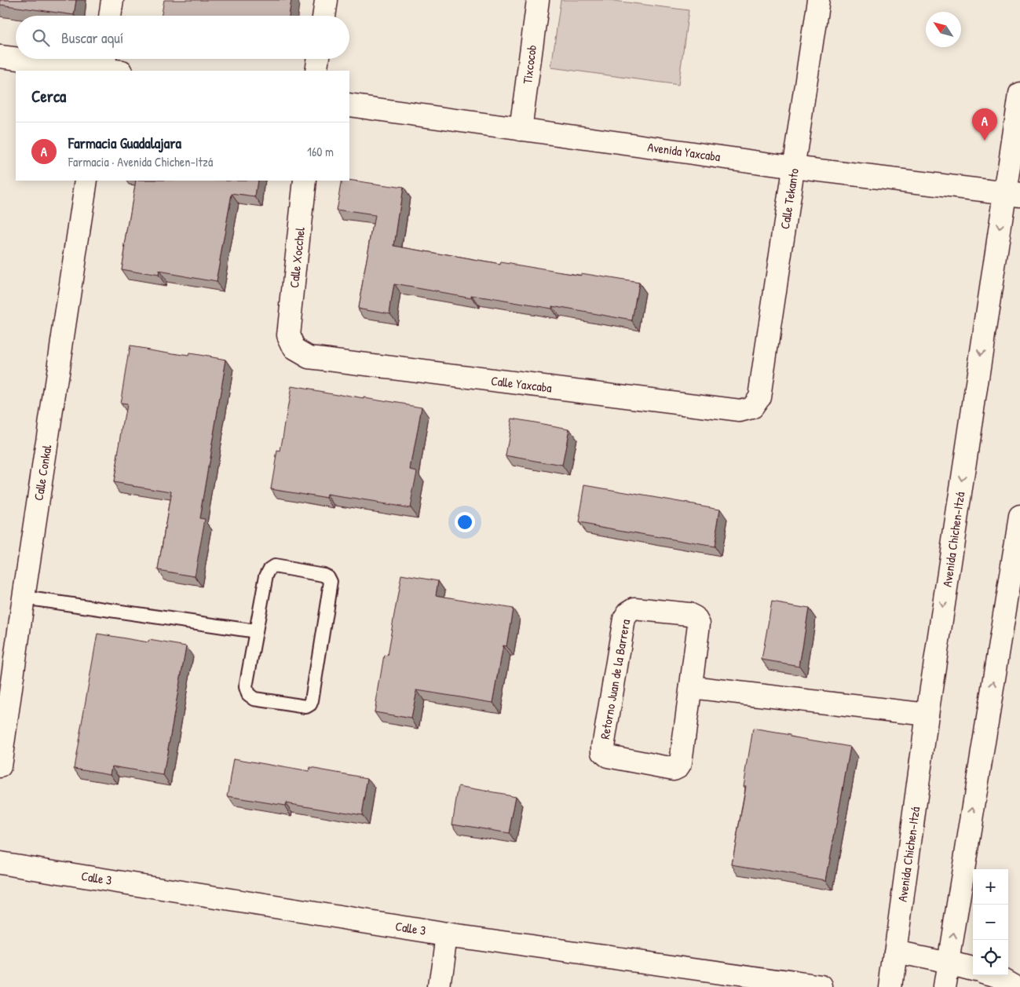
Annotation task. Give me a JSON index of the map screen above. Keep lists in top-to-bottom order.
{
  "streets": {
    "street": [
      "Tixcocob",
      "Avenida Yaxcaba",
      "Calle Tekanto",
      "Calle Xocchel",
      "Calle Yaxcaba",
      "Calle Conkal",
      "Avenida Chichen-Itzá",
      "Retorno Juan de la Barrera",
      "Calle 3"
    ]
  },
  "crossings": [
    ["Tixcocob", "Avenida Yaxcaba"],
    ["Avenida Yaxcaba", "Calle Tekanto"],
    ["Avenida Yaxcaba", "Avenida Chichen-Itzá"],
    ["Calle Tekanto", "Calle Yaxcaba"],
    ["Calle Xocchel", "Calle Yaxcaba"]
  ],
  "north": "top left",
  "page": {
    "search": "Buscar aquí",
    "heading": "Cerca",
    "pins": "A",
    "list": [
      {
        "mark": "A",
        "name": "Farmacia Guadalajara",
        "note": "Farmacia · Avenida Chichen-Itzá",
        "value": "160 m"
      }
    ],
    "map_buttons": ["+", "−"]
  }
}
